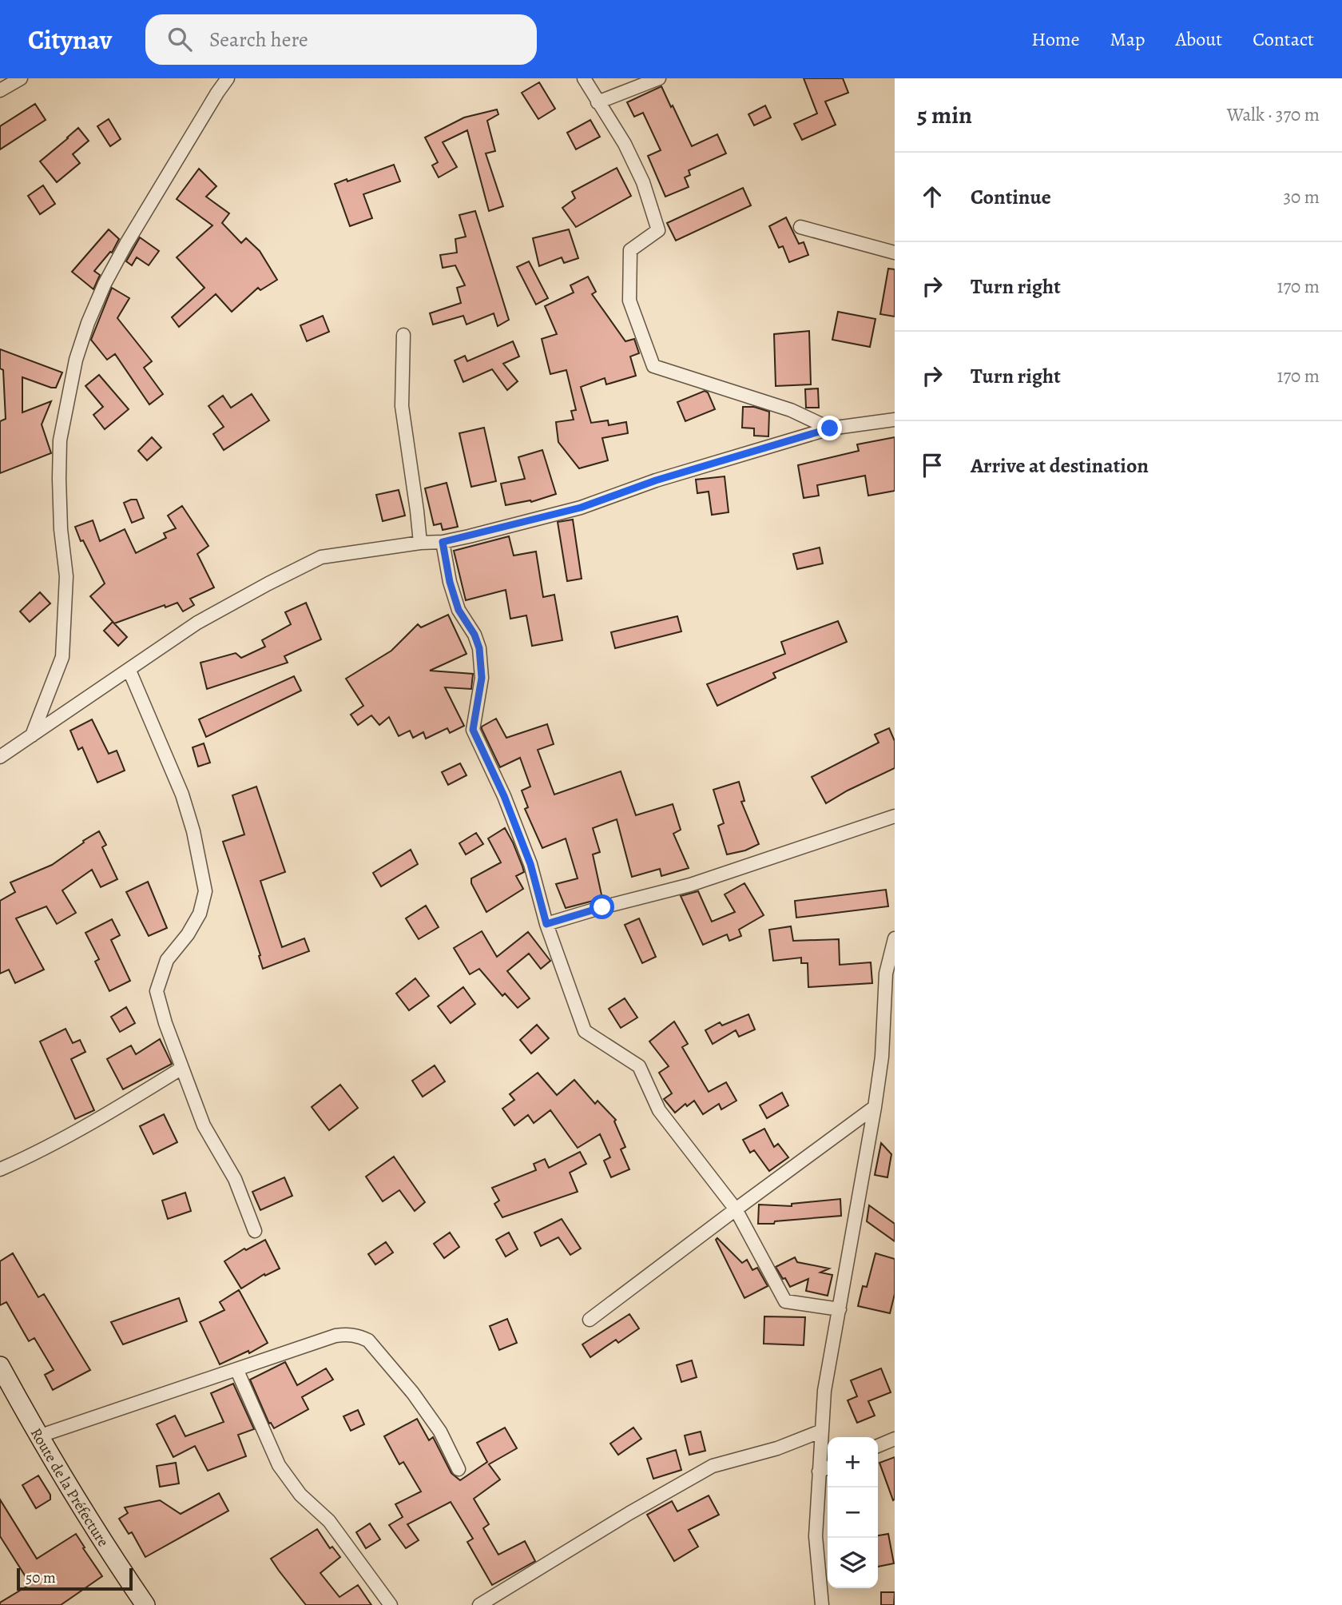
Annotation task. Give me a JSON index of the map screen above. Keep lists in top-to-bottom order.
{
  "streets": {
    "street": ["Route de la Préfecture"]
  },
  "scale_bar": "50 m",
  "page": {
    "header": "Citynav",
    "search": "Search here",
    "nav": [
      "Home",
      "Map",
      "About",
      "Contact"
    ],
    "heading": ["5 min", "Walk · 370 m"],
    "list": [
      ["Continue", "30 m"],
      ["Turn right", "170 m"],
      ["Turn right", "170 m"],
      "Arrive at destination"
    ],
    "map_buttons": ["+", "−"],
    "scale": "50 m"
  }
}
